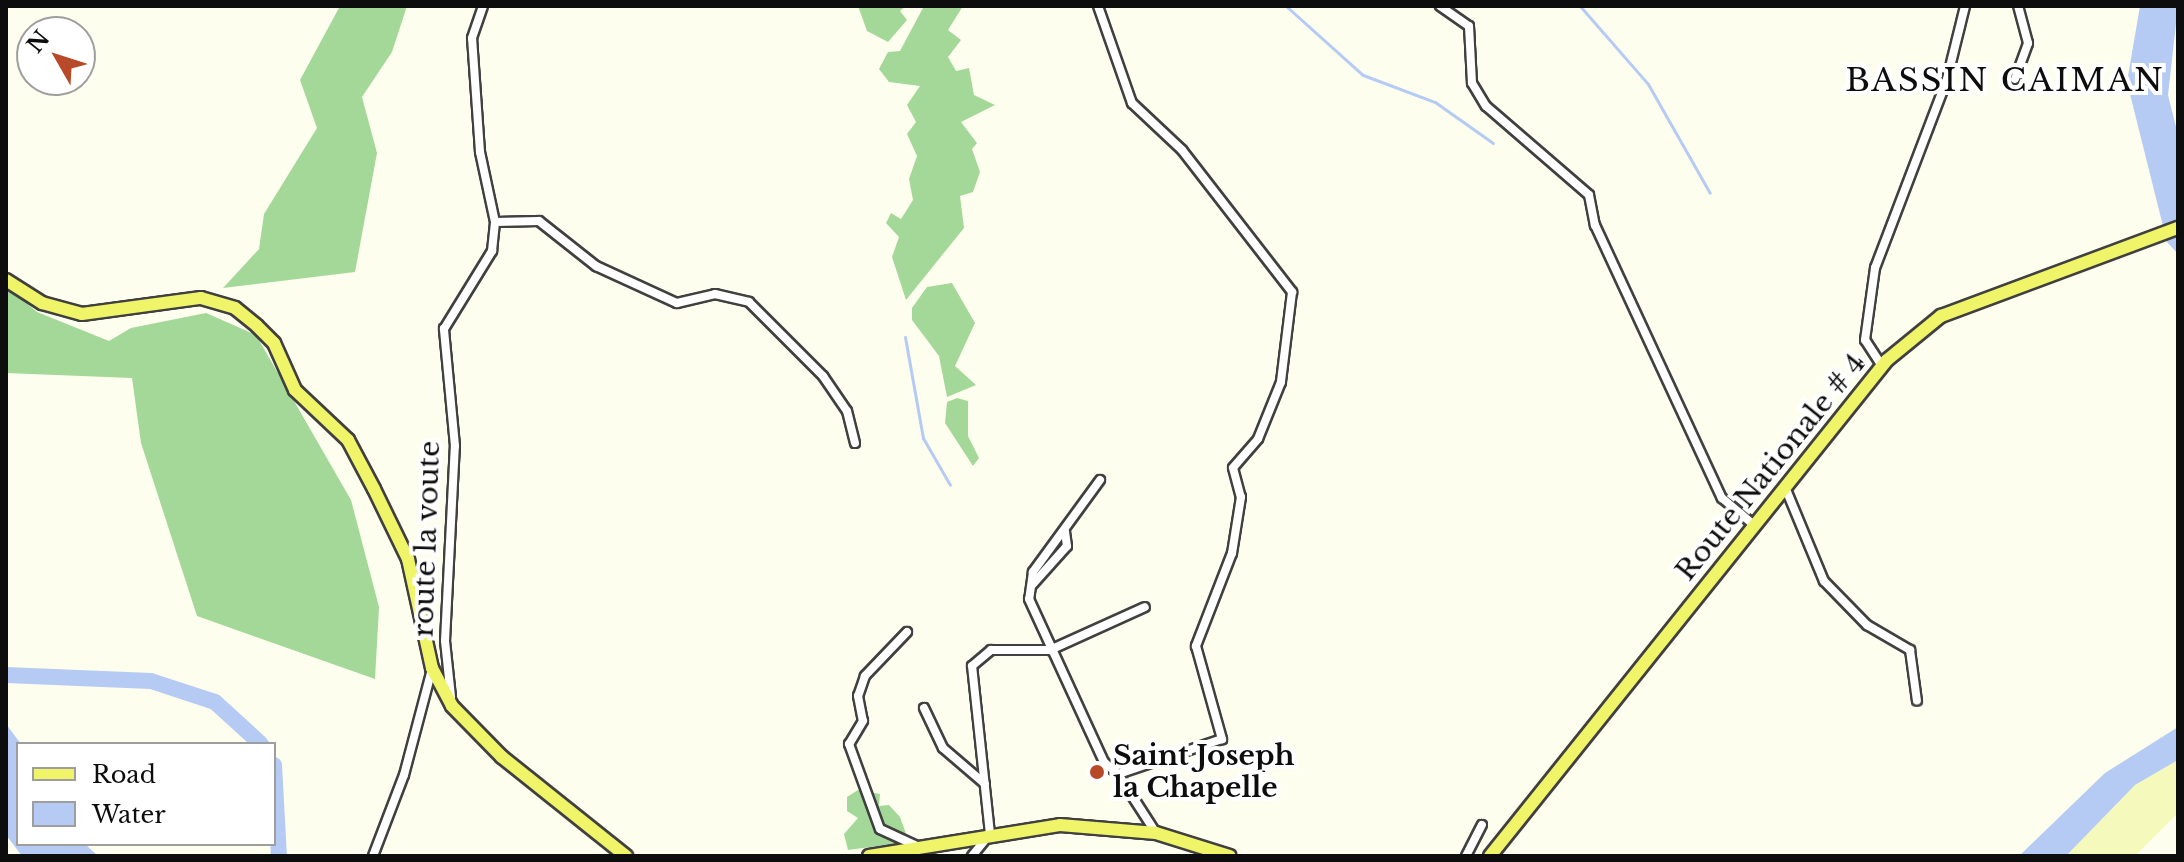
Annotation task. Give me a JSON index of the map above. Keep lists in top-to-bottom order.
{
  "streets": {
    "main road": ["Route Nationale # 4"],
    "street": ["route la voute"]
  },
  "districts": ["BASSIN CAIMAN"],
  "places": ["Saint Joseph la Chapelle"],
  "legend": ["Road", "Water"],
  "north": "top left"
}
